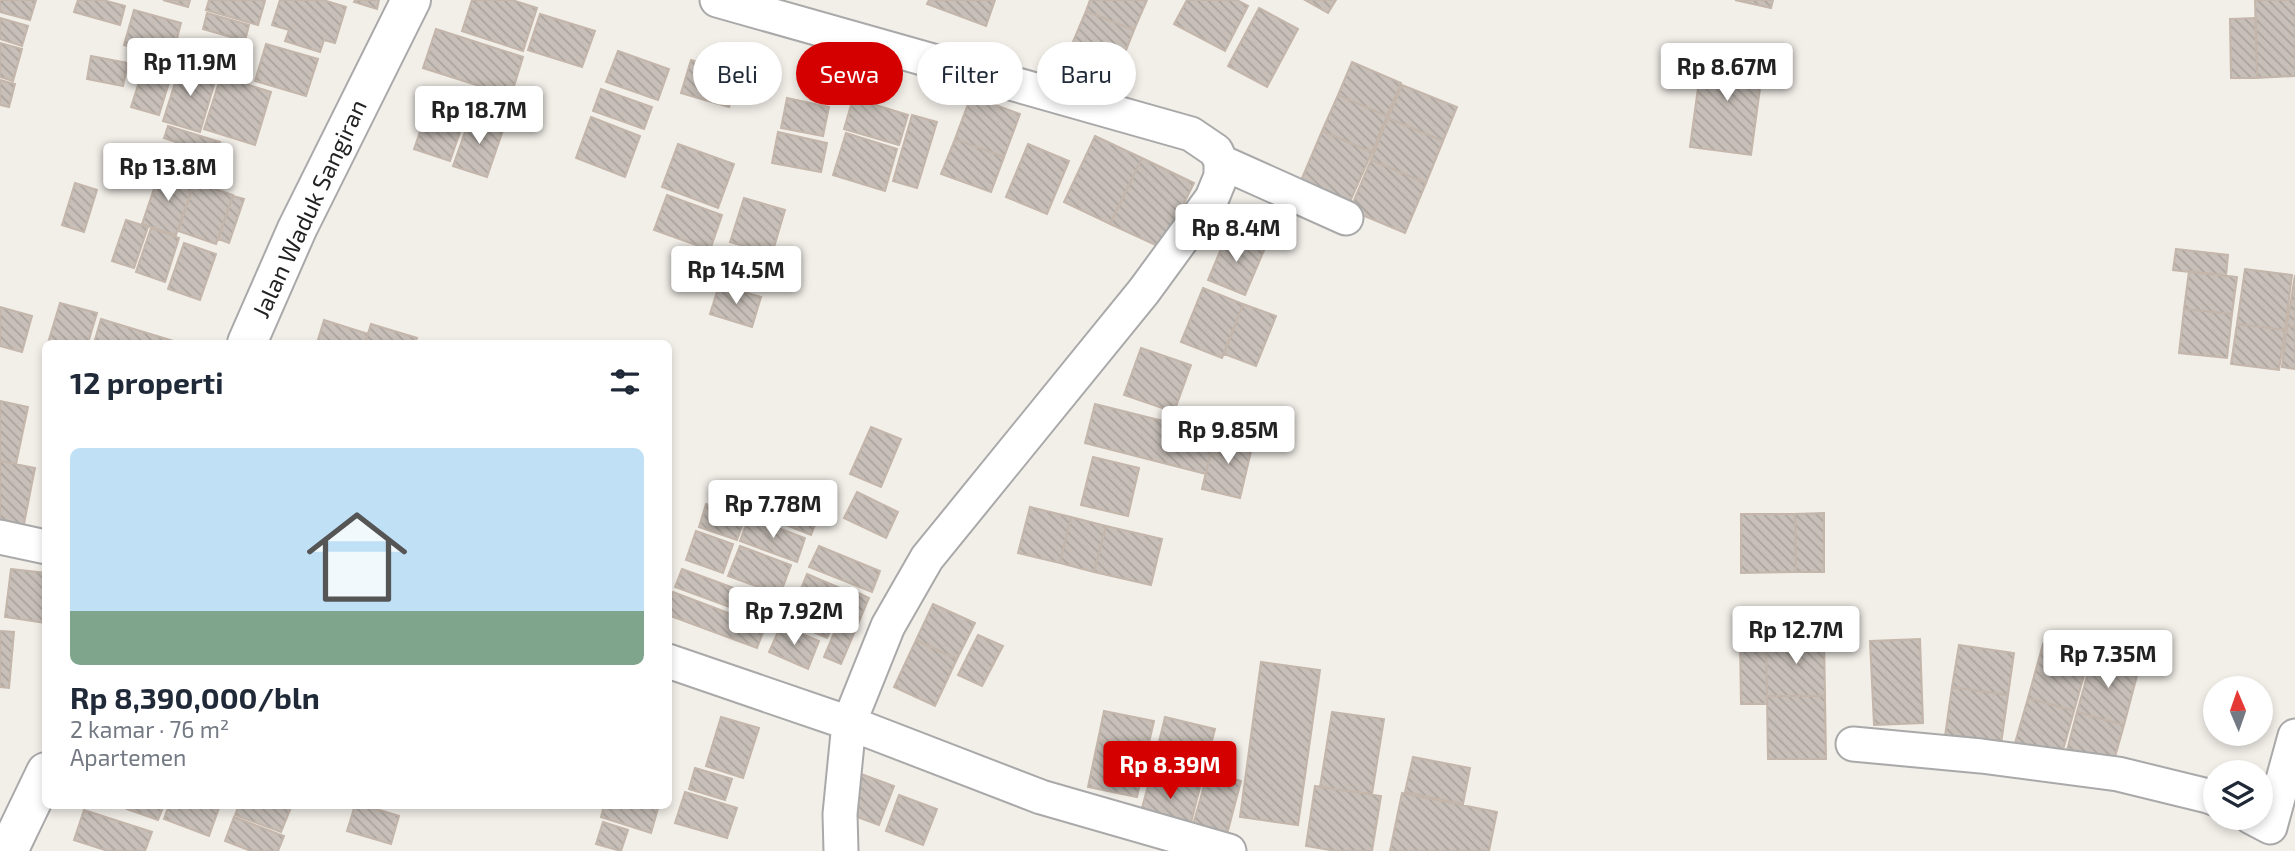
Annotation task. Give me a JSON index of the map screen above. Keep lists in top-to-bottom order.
{
  "streets": {
    "street": ["Jalan Waduk Sangiran"]
  },
  "north": "top",
  "page": {
    "price": [
      "Rp 11.9M",
      "Rp 8.67M",
      "Rp 18.7M",
      "Rp 13.8M",
      "Rp 8.4M",
      "Rp 14.5M",
      "Rp 9.85M",
      "Rp 7.78M",
      "Rp 7.92M",
      "Rp 12.7M",
      "Rp 7.35M",
      "Rp 8.39M"
    ],
    "chip": [
      "Beli",
      "Sewa",
      "Filter",
      "Baru"
    ],
    "heading": "12 properti",
    "list": [
      {
        "name": "Rp 8,390,000/bln",
        "note": "2 kamar · 76 m² · Apartemen"
      }
    ]
  }
}
